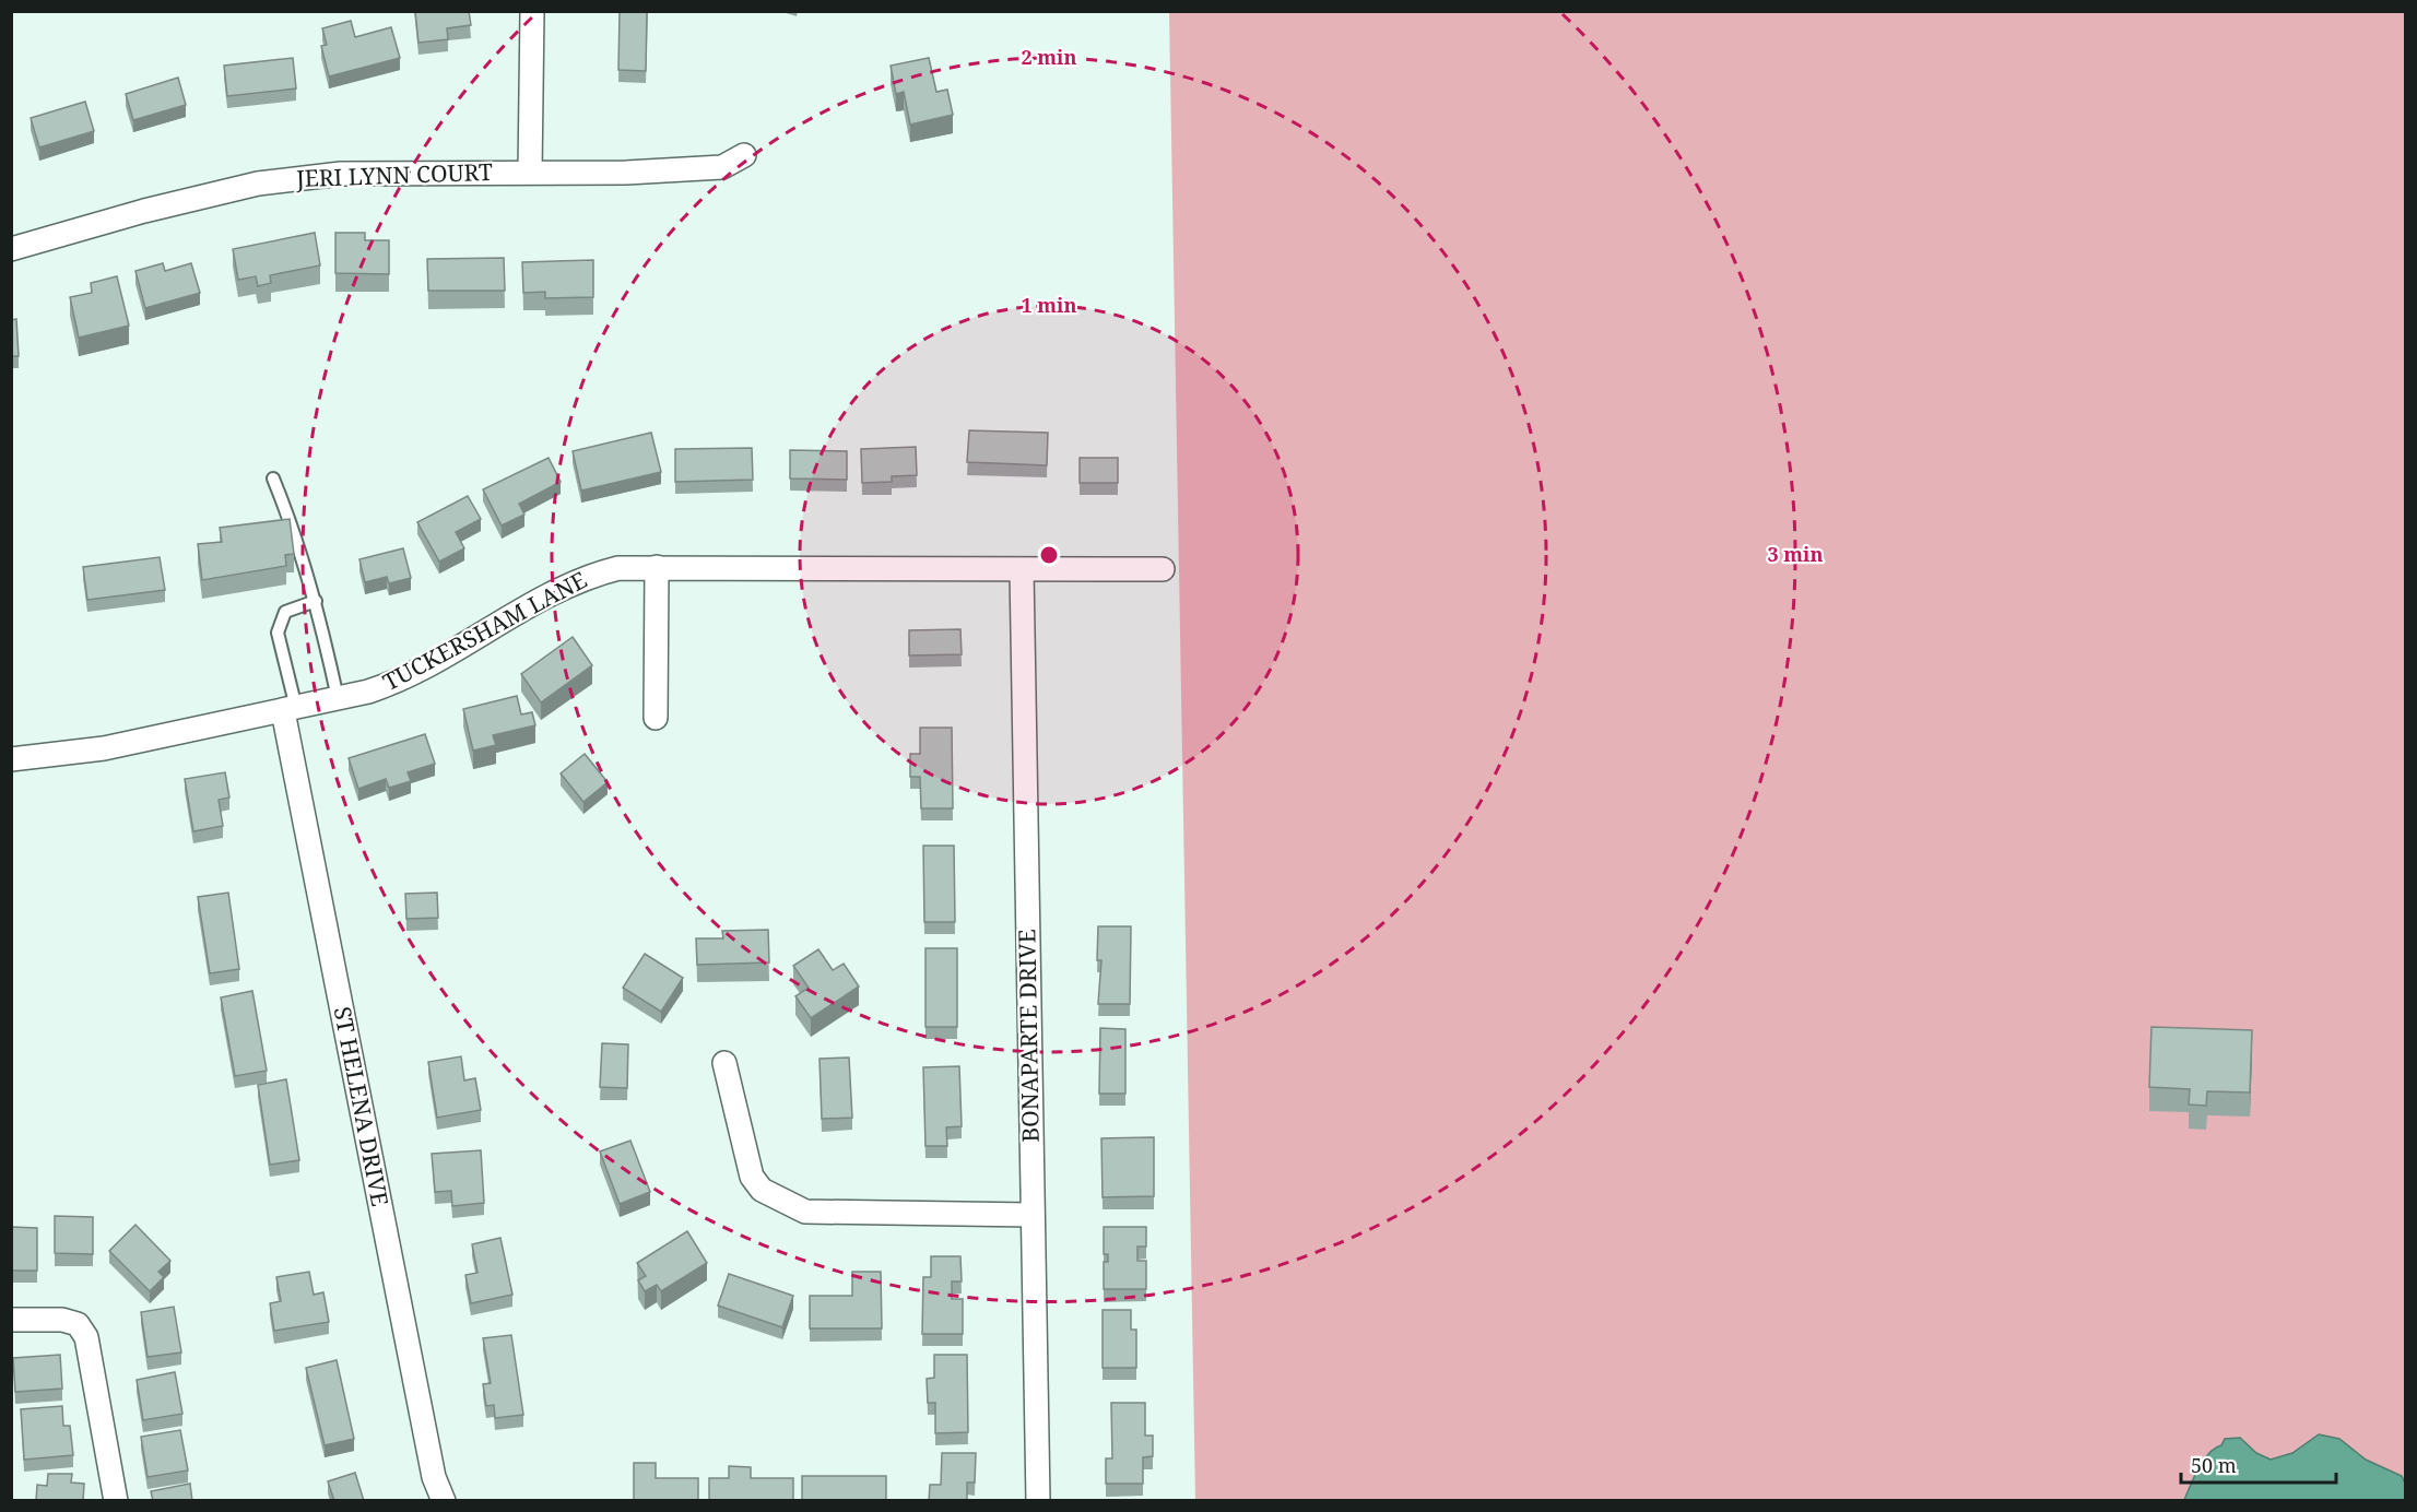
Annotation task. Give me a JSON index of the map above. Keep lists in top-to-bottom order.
{
  "streets": {
    "street": [
      "JERI LYNN COURT",
      "TUCKERSHAM LANE",
      "BONAPARTE DRIVE",
      "ST HELENA DRIVE"
    ]
  },
  "crossings": [
    ["TUCKERSHAM LANE", "BONAPARTE DRIVE"],
    ["TUCKERSHAM LANE", "ST HELENA DRIVE"]
  ],
  "scale_bar": "50 m",
  "rings": ["2 min", "1 min", "3 min"]
}
